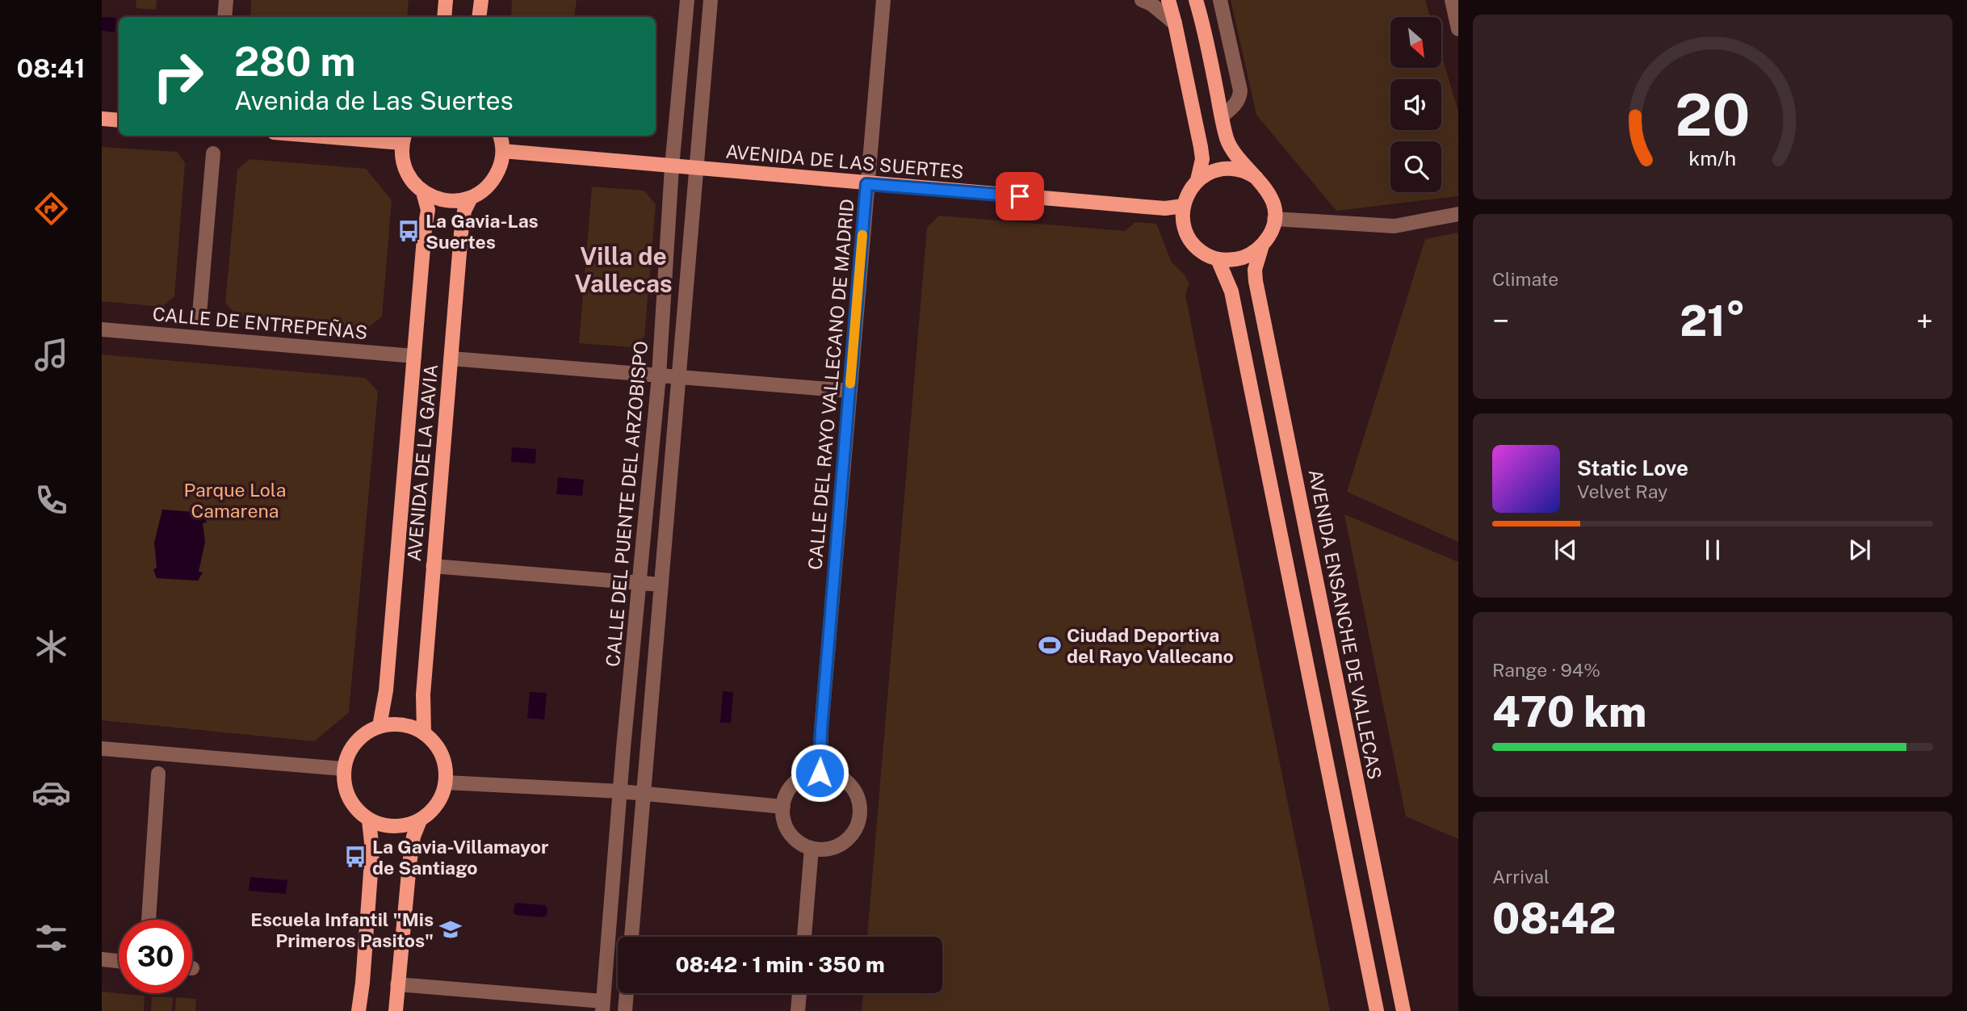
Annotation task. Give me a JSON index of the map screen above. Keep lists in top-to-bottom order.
{
  "streets": {
    "main road": ["AVENIDA DE LAS SUERTES", "AVENIDA DE LA GAVIA", "AVENIDA ENSANCHE DE VALLECAS"],
    "street": ["CALLE DE ENTREPEÑAS", "CALLE DEL RAYO VALLECANO DE MADRID", "CALLE DEL PUENTE DEL ARZOBISPO"]
  },
  "crossings": [
    ["AVENIDA DE LAS SUERTES", "CALLE DEL RAYO VALLECANO DE MADRID"],
    ["AVENIDA DE LAS SUERTES", "CALLE DEL PUENTE DEL ARZOBISPO"],
    ["AVENIDA DE LAS SUERTES", "AVENIDA ENSANCHE DE VALLECAS"],
    ["CALLE DE ENTREPEÑAS", "AVENIDA DE LA GAVIA"]
  ],
  "districts": ["Villa de Vallecas"],
  "parks": ["Parque Lola Camarena"],
  "places": {
    "bus stop": ["La Gavia-Las Suertes", "La Gavia-Villamayor de Santiago"],
    "sports": ["Ciudad Deportiva del Rayo Vallecano"],
    "school or university": ["Escuela Infantil \"Mis Primeros Pasitos\""]
  },
  "north": "bottom right",
  "page": {
    "tabs": "08:41",
    "turn": ["280 m", "Avenida de Las Suertes"],
    "tile": [
      "Climate",
      ["Range · 94%", "470 km"],
      ["Arrival", "08:42"]
    ],
    "heat": ["−", "21°", "+"],
    "song": ["Static Love", "Velvet Ray"],
    "limit": "30",
    "trip": "08:42 · 1 min · 350 m",
    "gauge": ["20", "km/h"]
  }
}
